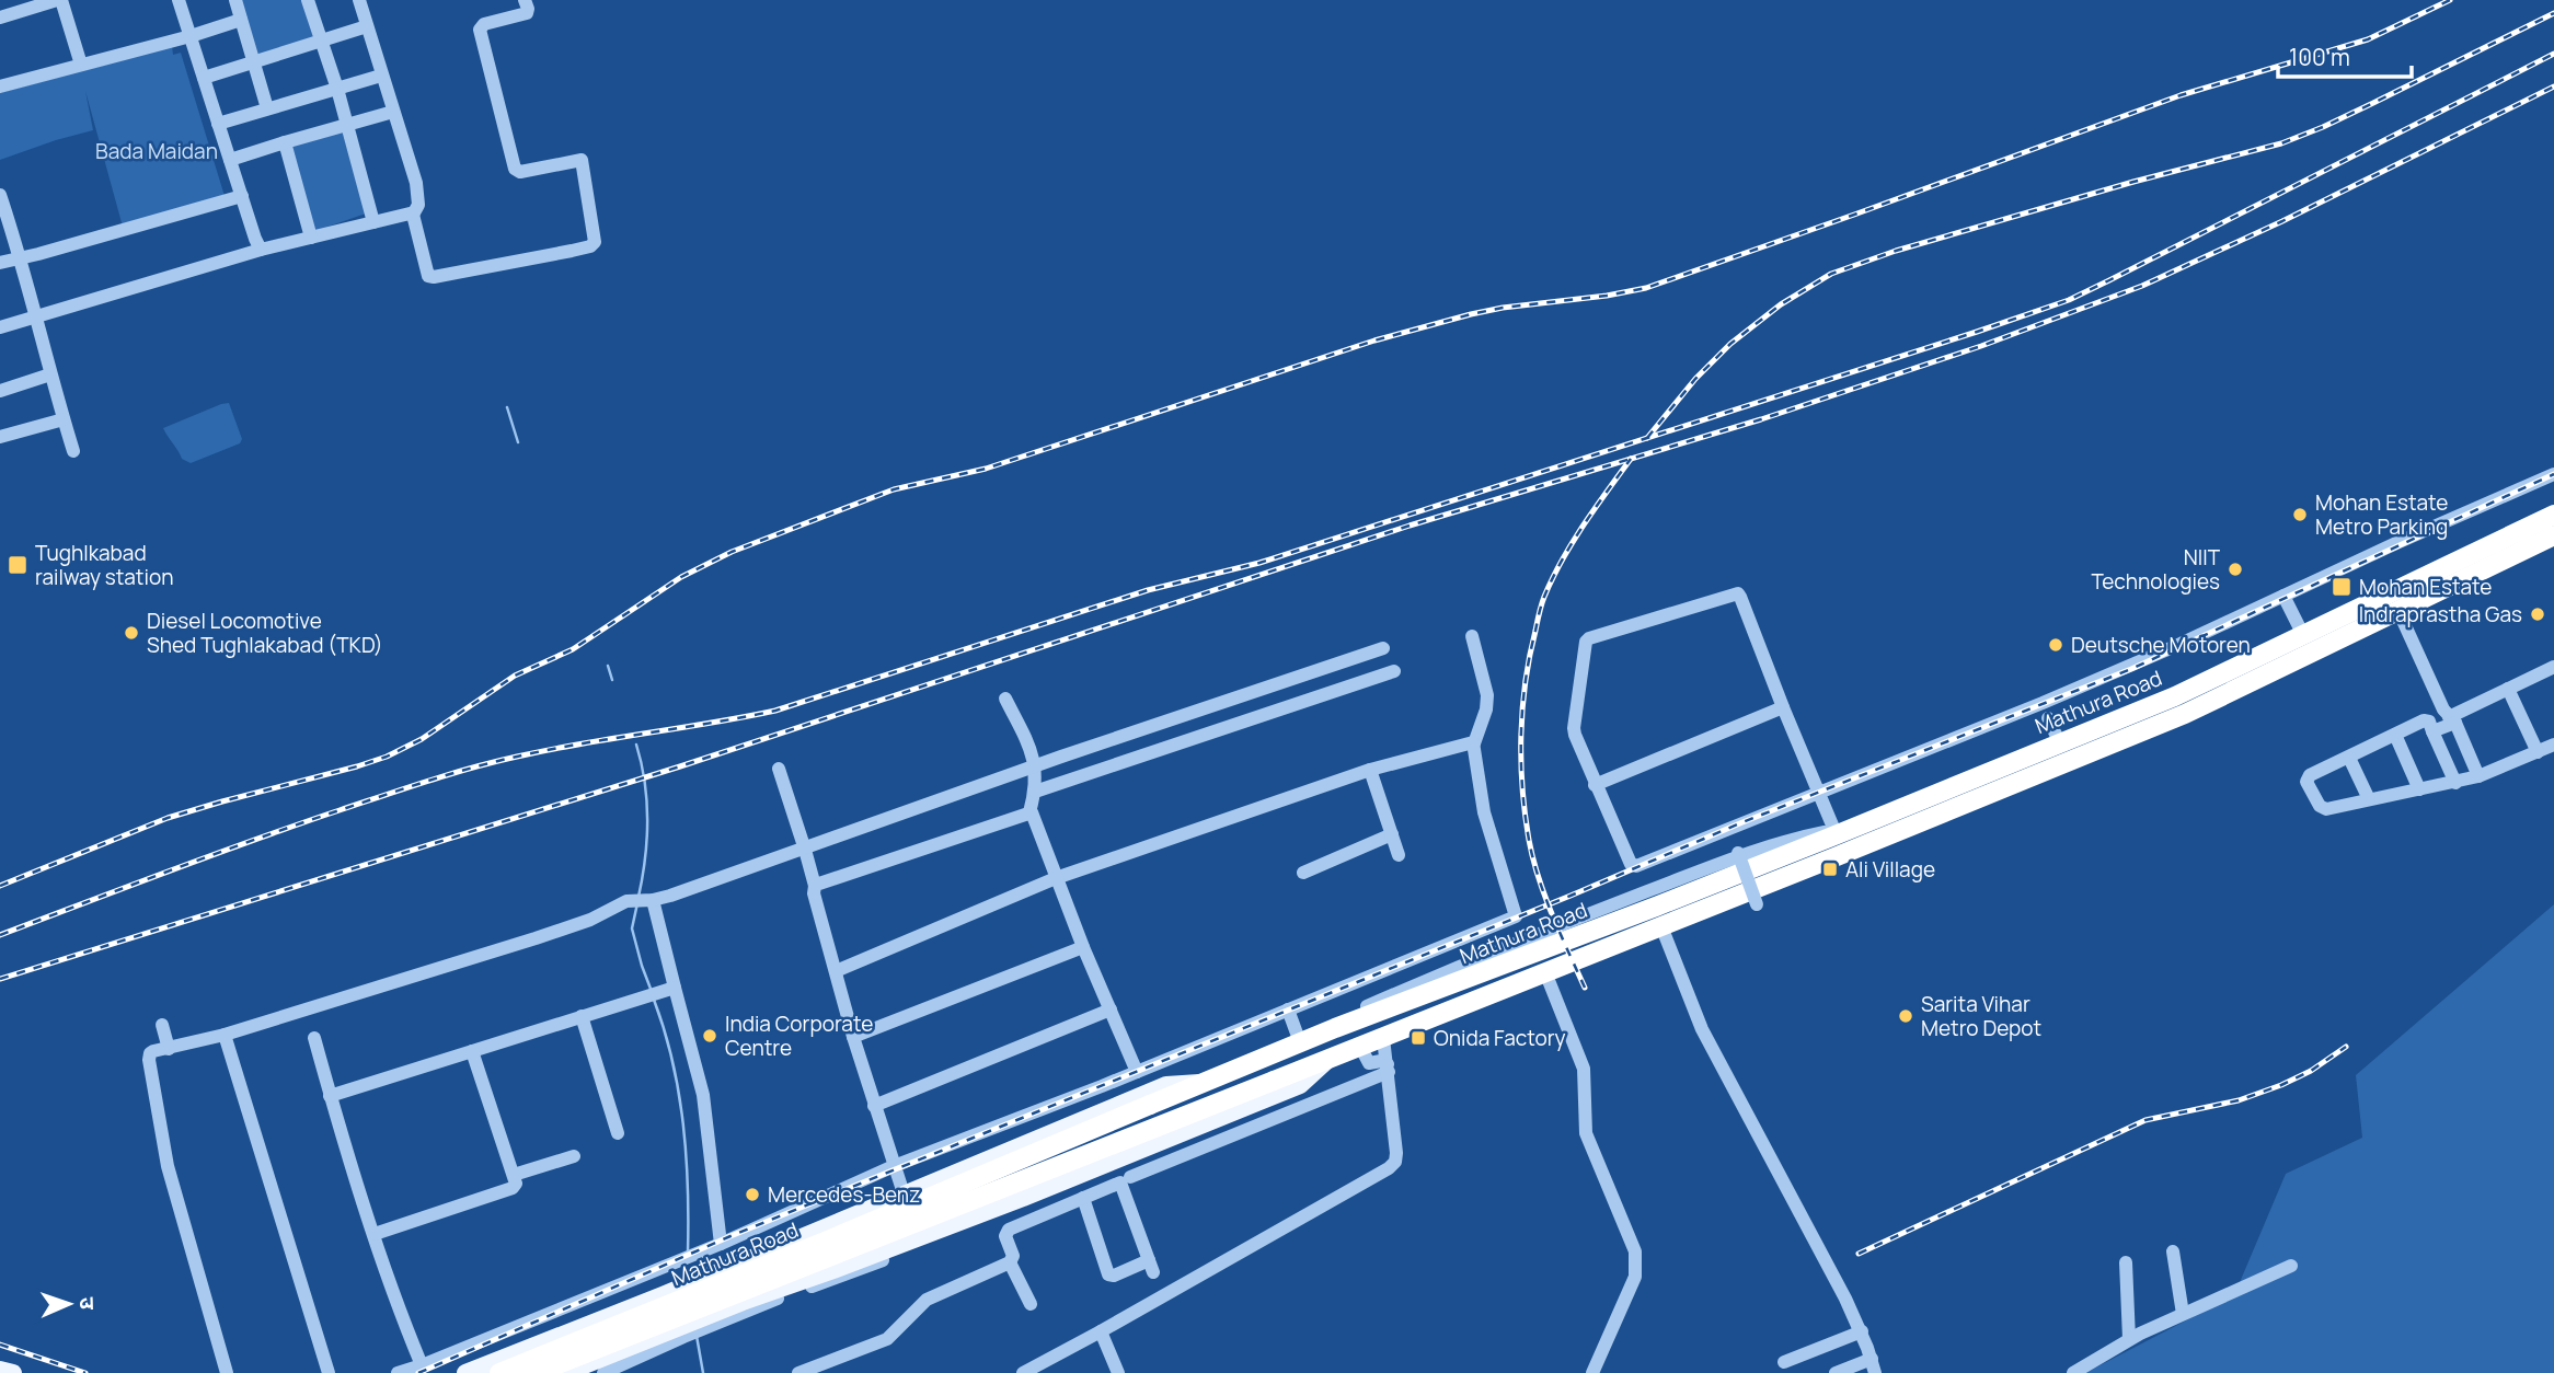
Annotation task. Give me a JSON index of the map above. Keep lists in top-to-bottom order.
{
  "streets": {
    "highway": ["Mathura Road"]
  },
  "parks": ["Bada Maidan"],
  "places": {
    "other": [
      "Mohan Estate Metro Parking",
      "NIIT Technologies",
      "Indraprastha Gas",
      "Diesel Locomotive Shed Tughlakabad (TKD)",
      "Deutsche Motoren",
      "Sarita Vihar Metro Depot",
      "India Corporate Centre",
      "Mercedes-Benz"
    ],
    "transit": [
      "Tughlkabad railway station",
      "Mohan Estate",
      "Ali Village",
      "Onida Factory"
    ]
  },
  "scale_bar": "100 m",
  "north": "right"
}
